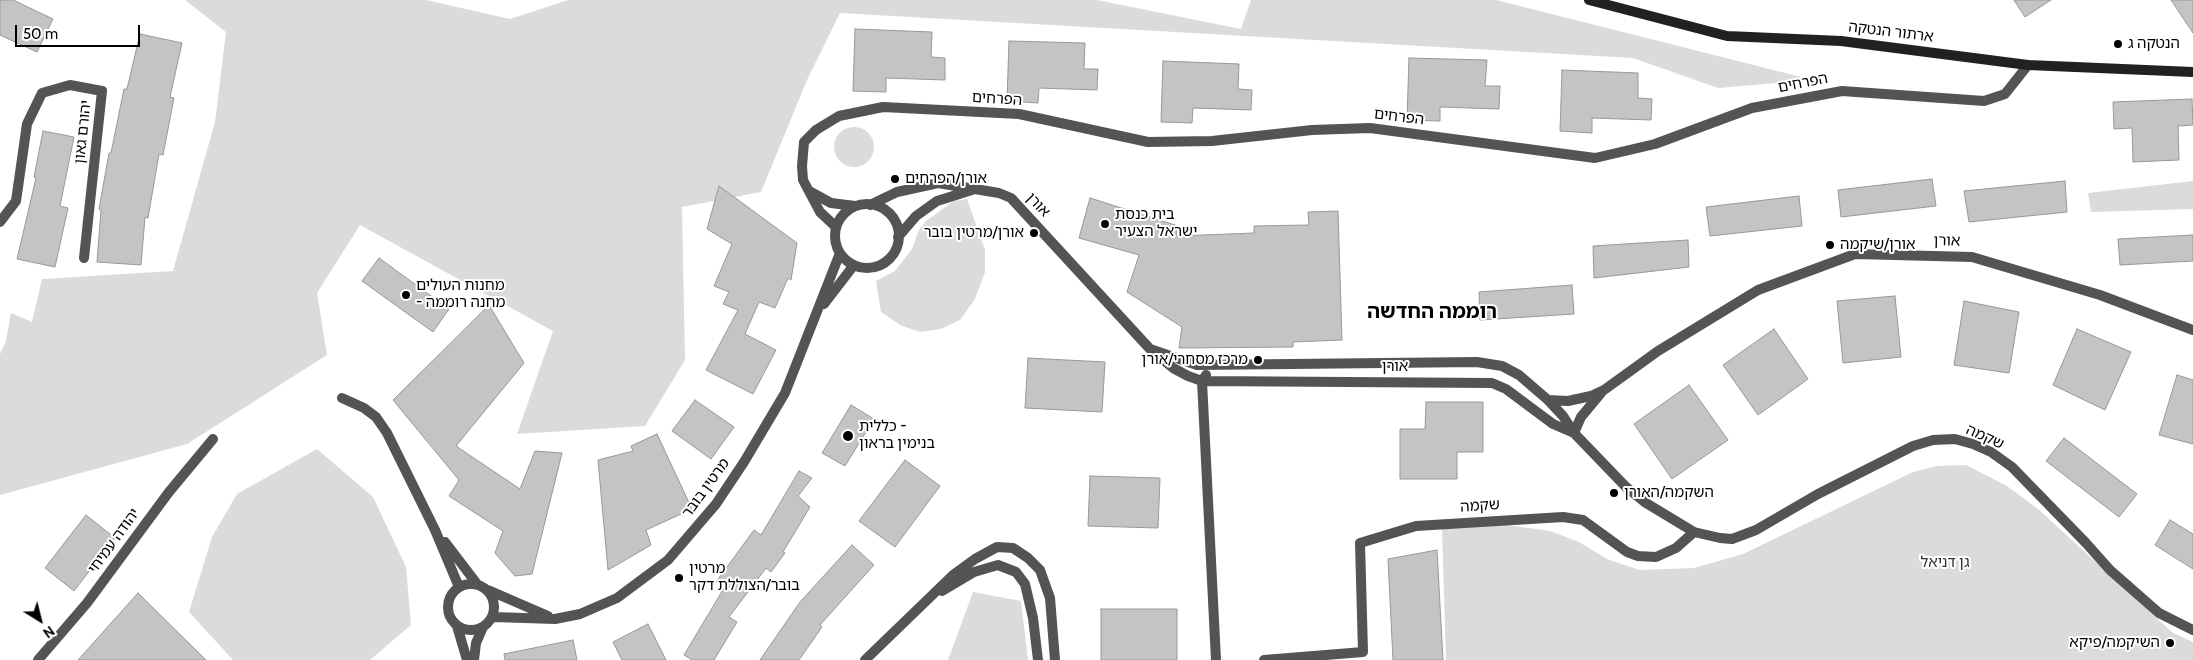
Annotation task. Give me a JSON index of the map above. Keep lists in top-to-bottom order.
{
  "streets": {
    "street": [
      "ארתור הנטקה",
      "הפרחים",
      "יהורם גאון",
      "אורן",
      "שקמה",
      "מרטין בובר",
      "יהודה עמיחי"
    ]
  },
  "crossings": [
    ["ארתור הנטקה", "הפרחים"],
    ["הפרחים", "אורן"],
    ["הפרחים", "מרטין בובר"],
    ["אורן", "שקמה"],
    ["אורן", "מרטין בובר"]
  ],
  "districts": ["רוממה החדשה"],
  "parks": ["גן דניאל"],
  "places": [
    "הנטקה ג",
    "אורן/הפרחים",
    "בית כנסת ישראל הצעיר",
    "אורן/מרטין בובר",
    "אורן/שיקמה",
    "מחנות העולים - מחנה רוממה",
    "מרכז מסחרי/אורן",
    "כללית - בנימין בראון",
    "השקמה/האורן",
    "מרטין בובר/הצוללת דקר",
    "השיקמה/פיקא"
  ],
  "scale_bar": "50 m",
  "north": "bottom right"
}
